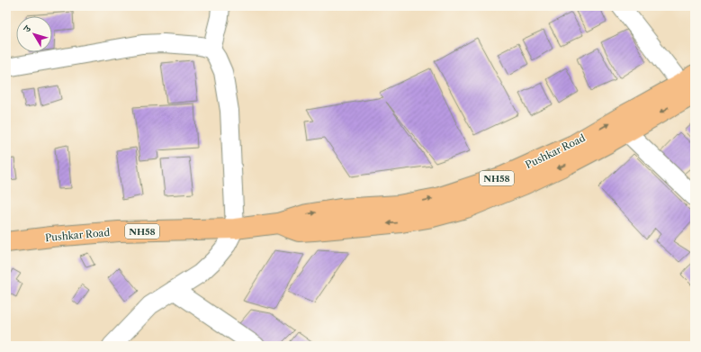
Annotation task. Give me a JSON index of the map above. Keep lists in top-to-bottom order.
{
  "streets": {
    "highway": ["Pushkar Road", "NH58"]
  },
  "north": "top left"
}
